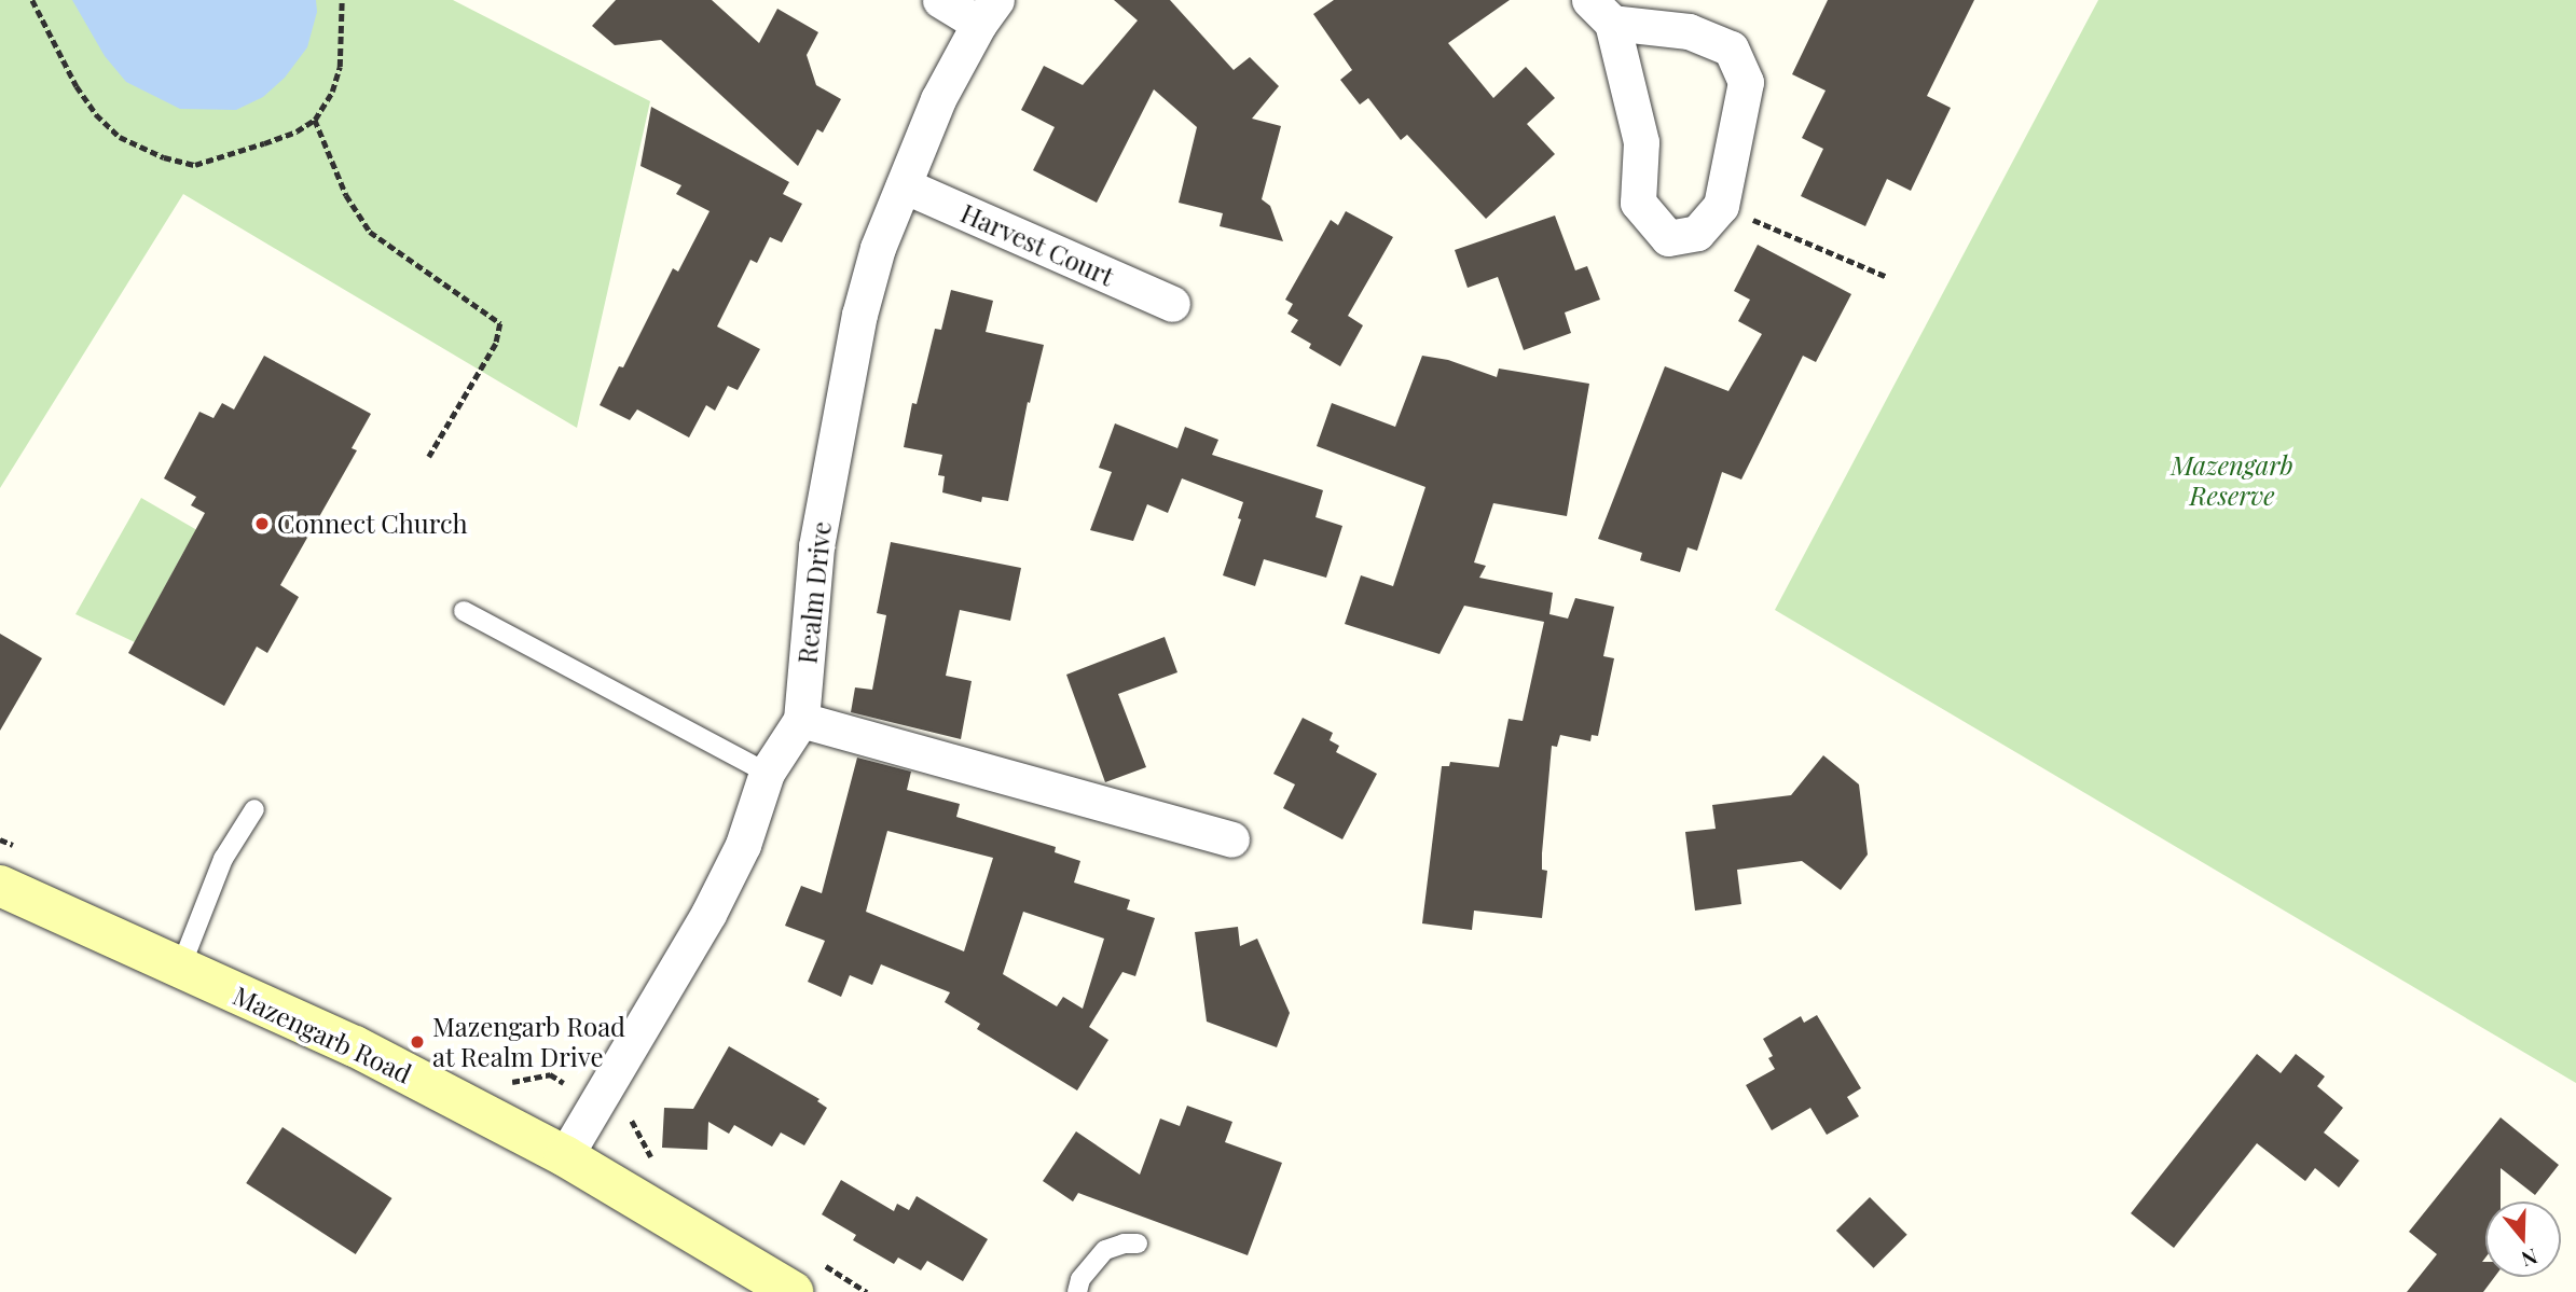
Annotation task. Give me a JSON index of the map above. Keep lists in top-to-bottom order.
{
  "streets": {
    "main road": ["Mazengarb Road"],
    "street": ["Harvest Court", "Realm Drive"]
  },
  "crossings": [
    ["Harvest Court", "Realm Drive"],
    ["Realm Drive", "Mazengarb Road"]
  ],
  "parks": ["Mazengarb Reserve"],
  "places": ["Connect Church", "Mazengarb Road at Realm Drive"],
  "north": "bottom"
}
